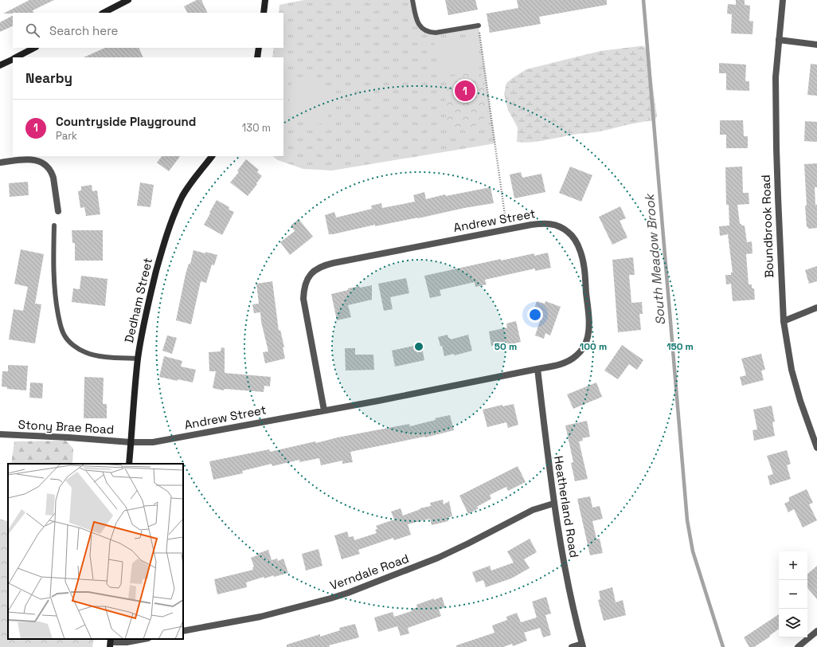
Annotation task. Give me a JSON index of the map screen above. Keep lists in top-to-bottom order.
{
  "streets": {
    "main road": ["Dedham Street"],
    "street": [
      "Andrew Street",
      "Boundbrook Road",
      "Stony Brae Road",
      "Heatherland Road",
      "Verndale Road"
    ]
  },
  "crossings": [
    ["Andrew Street", "Dedham Street"],
    ["Andrew Street", "Stony Brae Road"],
    ["Andrew Street", "Heatherland Road"],
    ["Dedham Street", "Stony Brae Road"],
    ["Heatherland Road", "Verndale Road"]
  ],
  "water": ["South Meadow Brook"],
  "page": {
    "search": "Search here",
    "heading": "Nearby",
    "pins": "1",
    "list": [
      {
        "mark": "1",
        "name": "Countryside Playground",
        "note": "Park",
        "value": "130 m"
      }
    ],
    "map_buttons": ["+", "−"]
  },
  "rings": ["50 m", "100 m", "150 m"]
}
